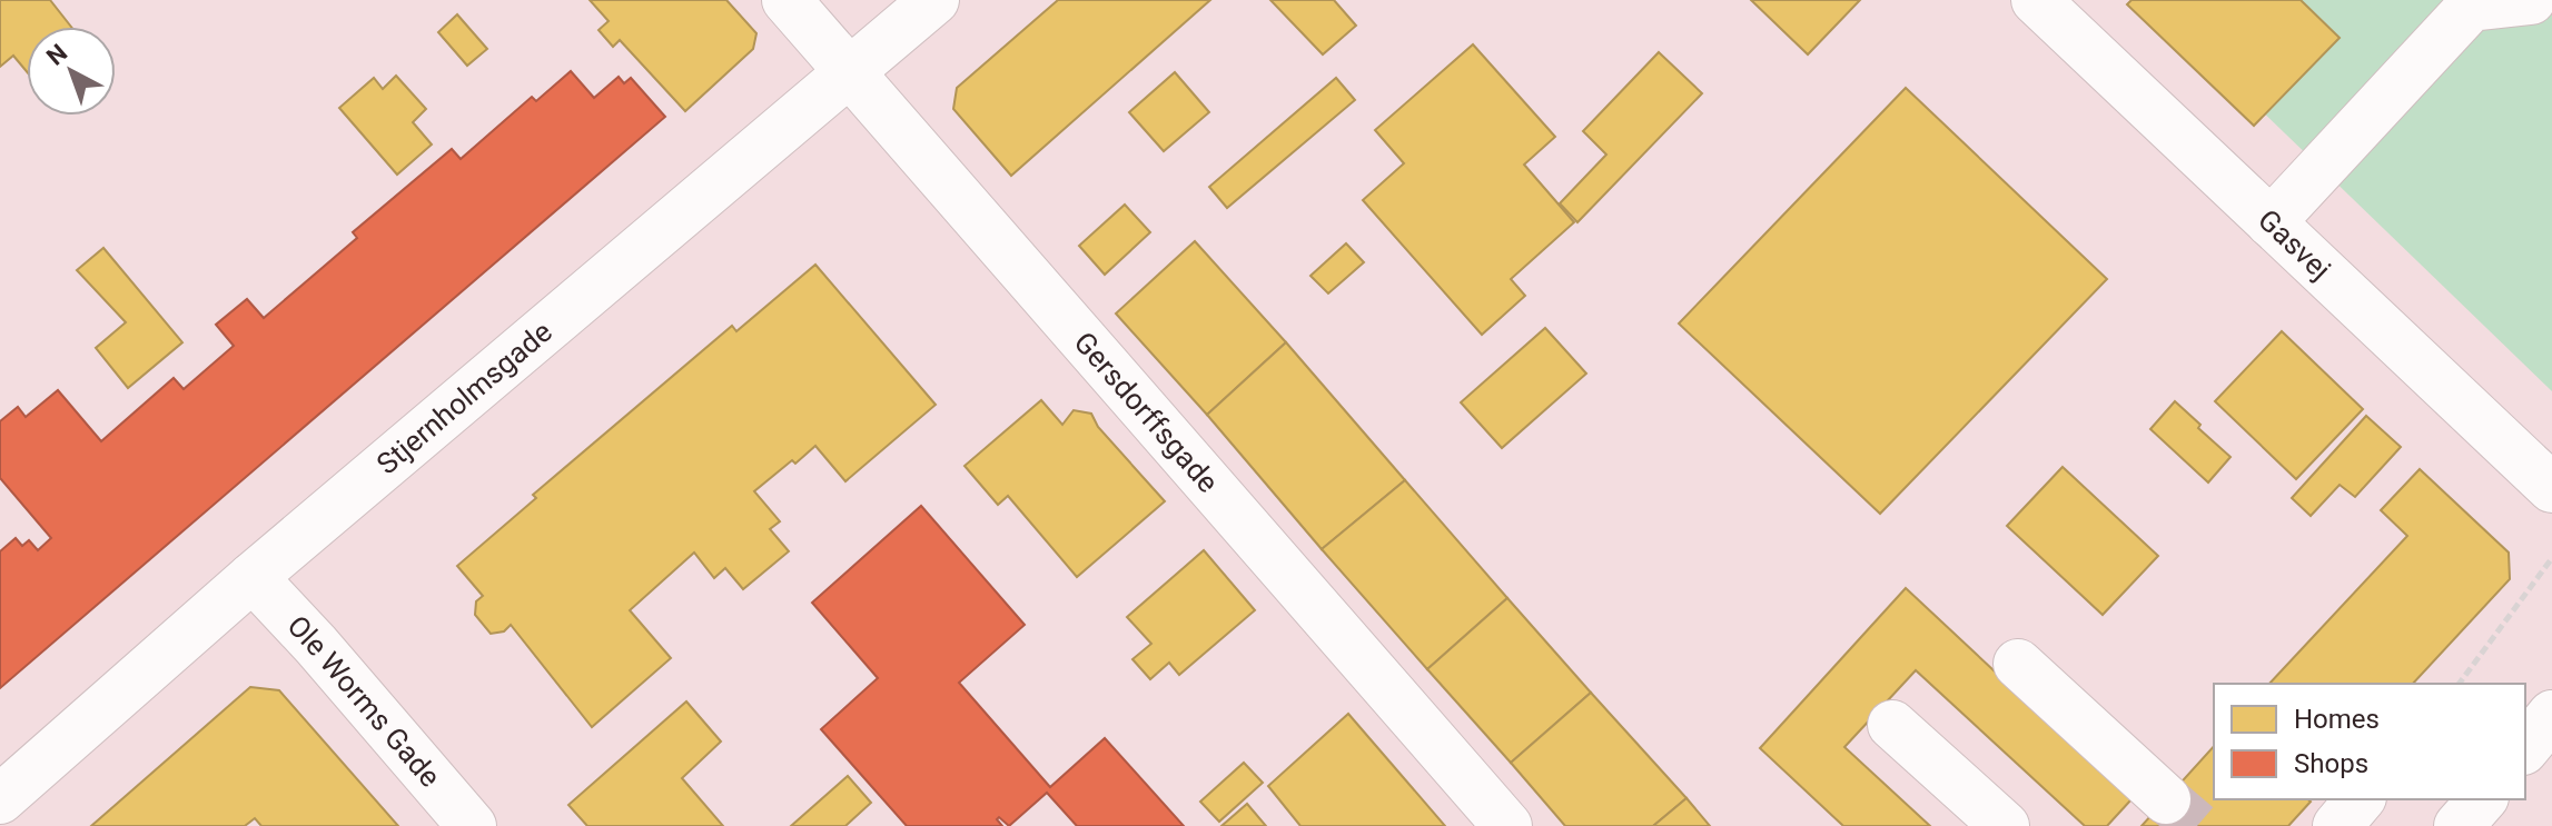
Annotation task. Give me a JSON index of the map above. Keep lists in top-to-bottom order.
{
  "streets": {
    "street": [
      "Gasvej",
      "Stjernholmsgade",
      "Gersdorffsgade",
      "Ole Worms Gade"
    ]
  },
  "crossings": [
    ["Stjernholmsgade", "Gersdorffsgade"],
    ["Stjernholmsgade", "Ole Worms Gade"]
  ],
  "legend": ["Homes", "Shops"],
  "north": "top left"
}
